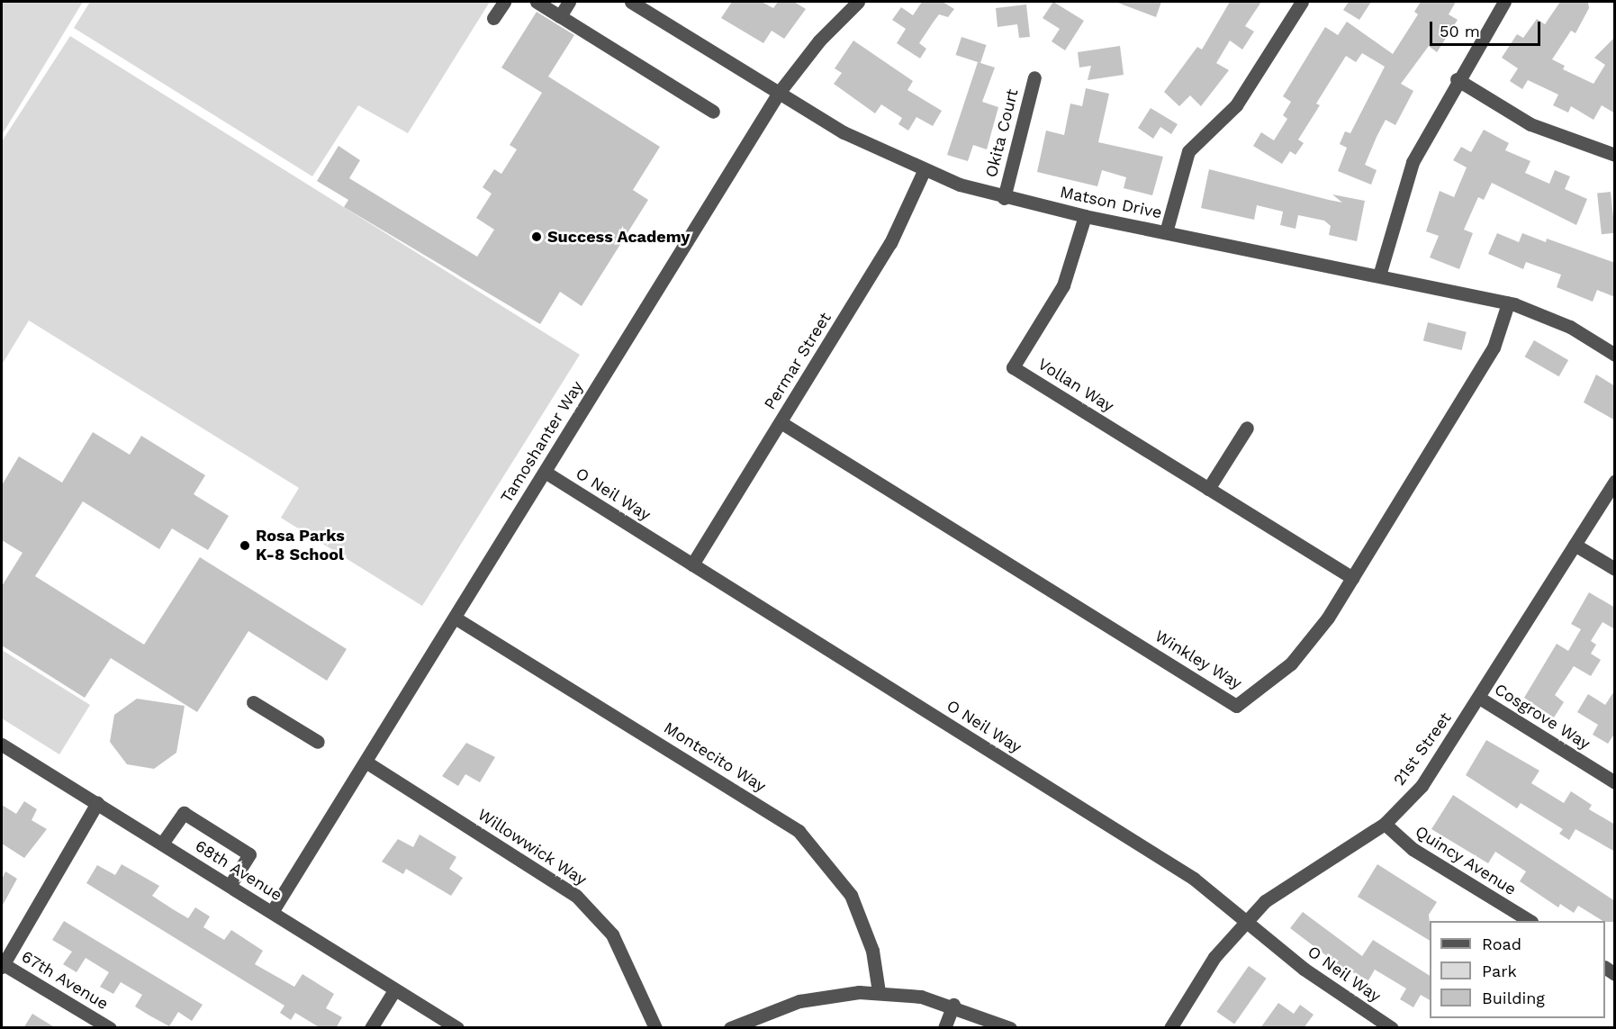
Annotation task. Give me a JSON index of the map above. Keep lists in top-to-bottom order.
{
  "streets": {
    "street": [
      "Okita Court",
      "Matson Drive",
      "Permar Street",
      "Vollan Way",
      "Tamoshanter Way",
      "O Neil Way",
      "Winkley Way",
      "Cosgrove Way",
      "21st Street",
      "Montecito Way",
      "Willowwick Way",
      "Quincy Avenue",
      "68th Avenue",
      "67th Avenue"
    ]
  },
  "crossings": [
    ["Okita Court", "Matson Drive"],
    ["Matson Drive", "Permar Street"],
    ["Matson Drive", "Vollan Way"],
    ["Matson Drive", "Tamoshanter Way"],
    ["Matson Drive", "Winkley Way"],
    ["Permar Street", "O Neil Way"],
    ["Permar Street", "Winkley Way"],
    ["Vollan Way", "Winkley Way"],
    ["Tamoshanter Way", "O Neil Way"],
    ["Tamoshanter Way", "Montecito Way"],
    ["Tamoshanter Way", "Willowwick Way"],
    ["Tamoshanter Way", "68th Avenue"],
    ["O Neil Way", "21st Street"],
    ["Cosgrove Way", "21st Street"],
    ["21st Street", "Quincy Avenue"]
  ],
  "places": ["Success Academy", "Rosa Parks K-8 School"],
  "legend": ["Road", "Park", "Building"],
  "scale_bar": "50 m"
}
